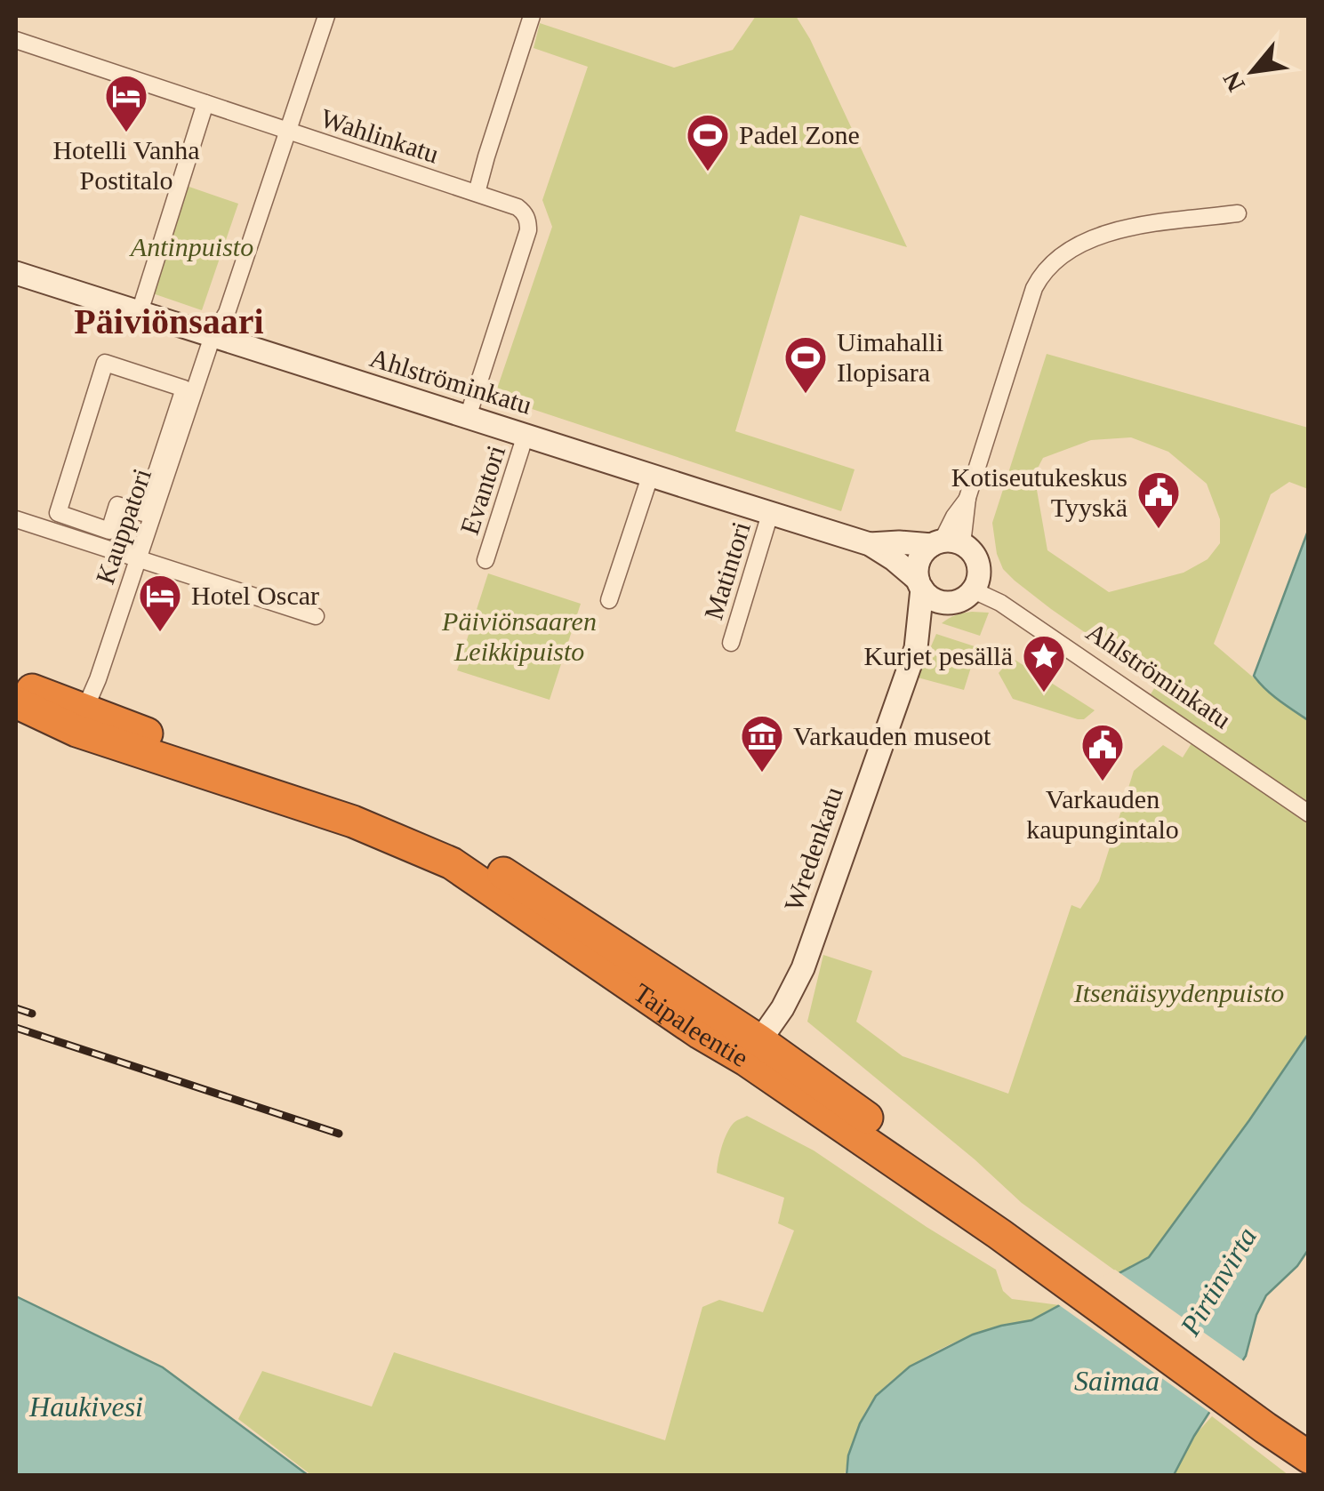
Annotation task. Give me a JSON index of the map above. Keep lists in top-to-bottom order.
{
  "streets": {
    "highway": ["Taipaleentie"],
    "street": [
      "Wahlinkatu",
      "Ahlströminkatu",
      "Evantori",
      "Kauppatori",
      "Matintori",
      "Wredenkatu"
    ]
  },
  "crossings": [
    ["Wahlinkatu", "Ahlströminkatu"],
    ["Ahlströminkatu", "Evantori"],
    ["Ahlströminkatu", "Kauppatori"],
    ["Ahlströminkatu", "Matintori"],
    ["Ahlströminkatu", "Wredenkatu"],
    ["Kauppatori", "Taipaleentie"],
    ["Wredenkatu", "Taipaleentie"]
  ],
  "districts": ["Päiviönsaari"],
  "water": ["Pirtinvirta", "Saimaa", "Haukivesi"],
  "parks": ["Antinpuisto", "Päiviönsaaren Leikkipuisto", "Itsenäisyydenpuisto"],
  "places": {
    "hotel": ["Hotelli Vanha Postitalo", "Hotel Oscar"],
    "sports": ["Padel Zone", "Uimahalli Ilopisara"],
    "public building": ["Kotiseutukeskus Tyyskä", "Varkauden kaupungintalo"],
    "place": ["Kurjet pesällä"],
    "museum": ["Varkauden museot"]
  },
  "north": "bottom left"
}
